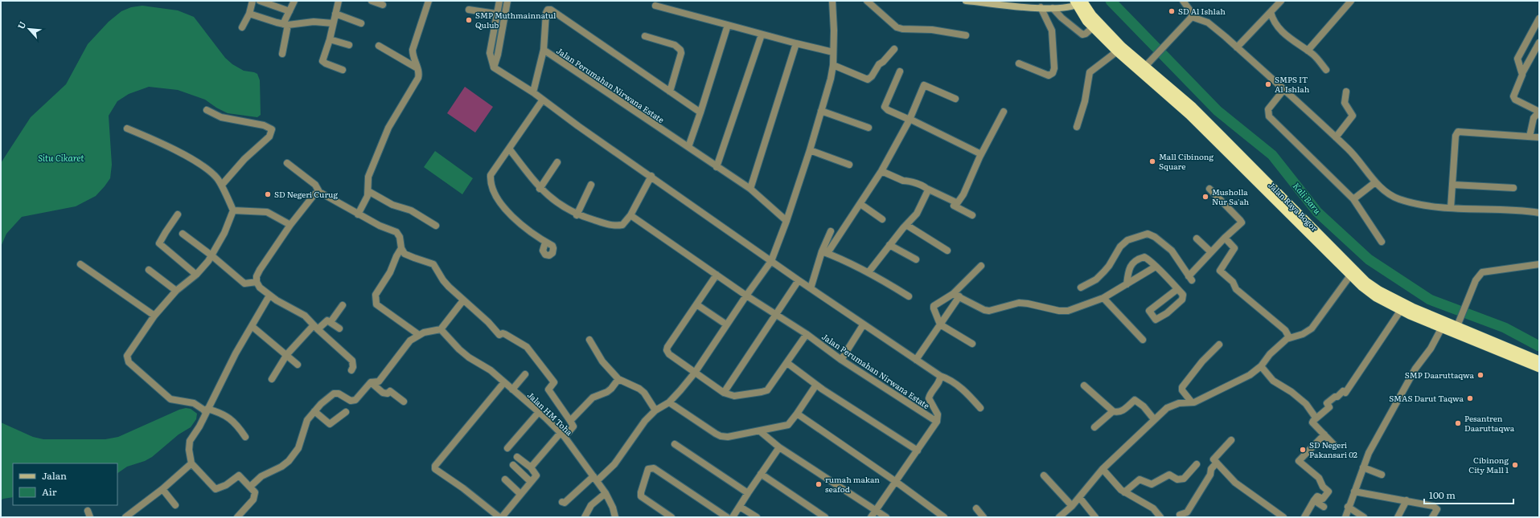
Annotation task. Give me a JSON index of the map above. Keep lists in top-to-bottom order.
{
  "streets": {
    "highway": ["Jalan Raya Bogor"],
    "street": ["Jalan Perumahan Nirwana Estate", "Jalan HM Toha"]
  },
  "water": ["Situ Cikaret", "Kali Baru"],
  "places": [
    "SD Al Ishlah",
    "SMP Muthmainnatul Qulub",
    "SMPS IT Al Ishlah",
    "Mall Cibinong Square",
    "SD Negeri Curug",
    "Musholla Nur Sa'ah",
    "SMP Daaruttaqwa",
    "SMAS Darut Taqwa",
    "Pesantren Daaruttaqwa",
    "SD Negeri Pakansari 02",
    "Cibinong City Mall 1",
    "rumah makan seafod"
  ],
  "legend": ["Jalan", "Air"],
  "scale_bar": "100 m",
  "north": "top left"
}
